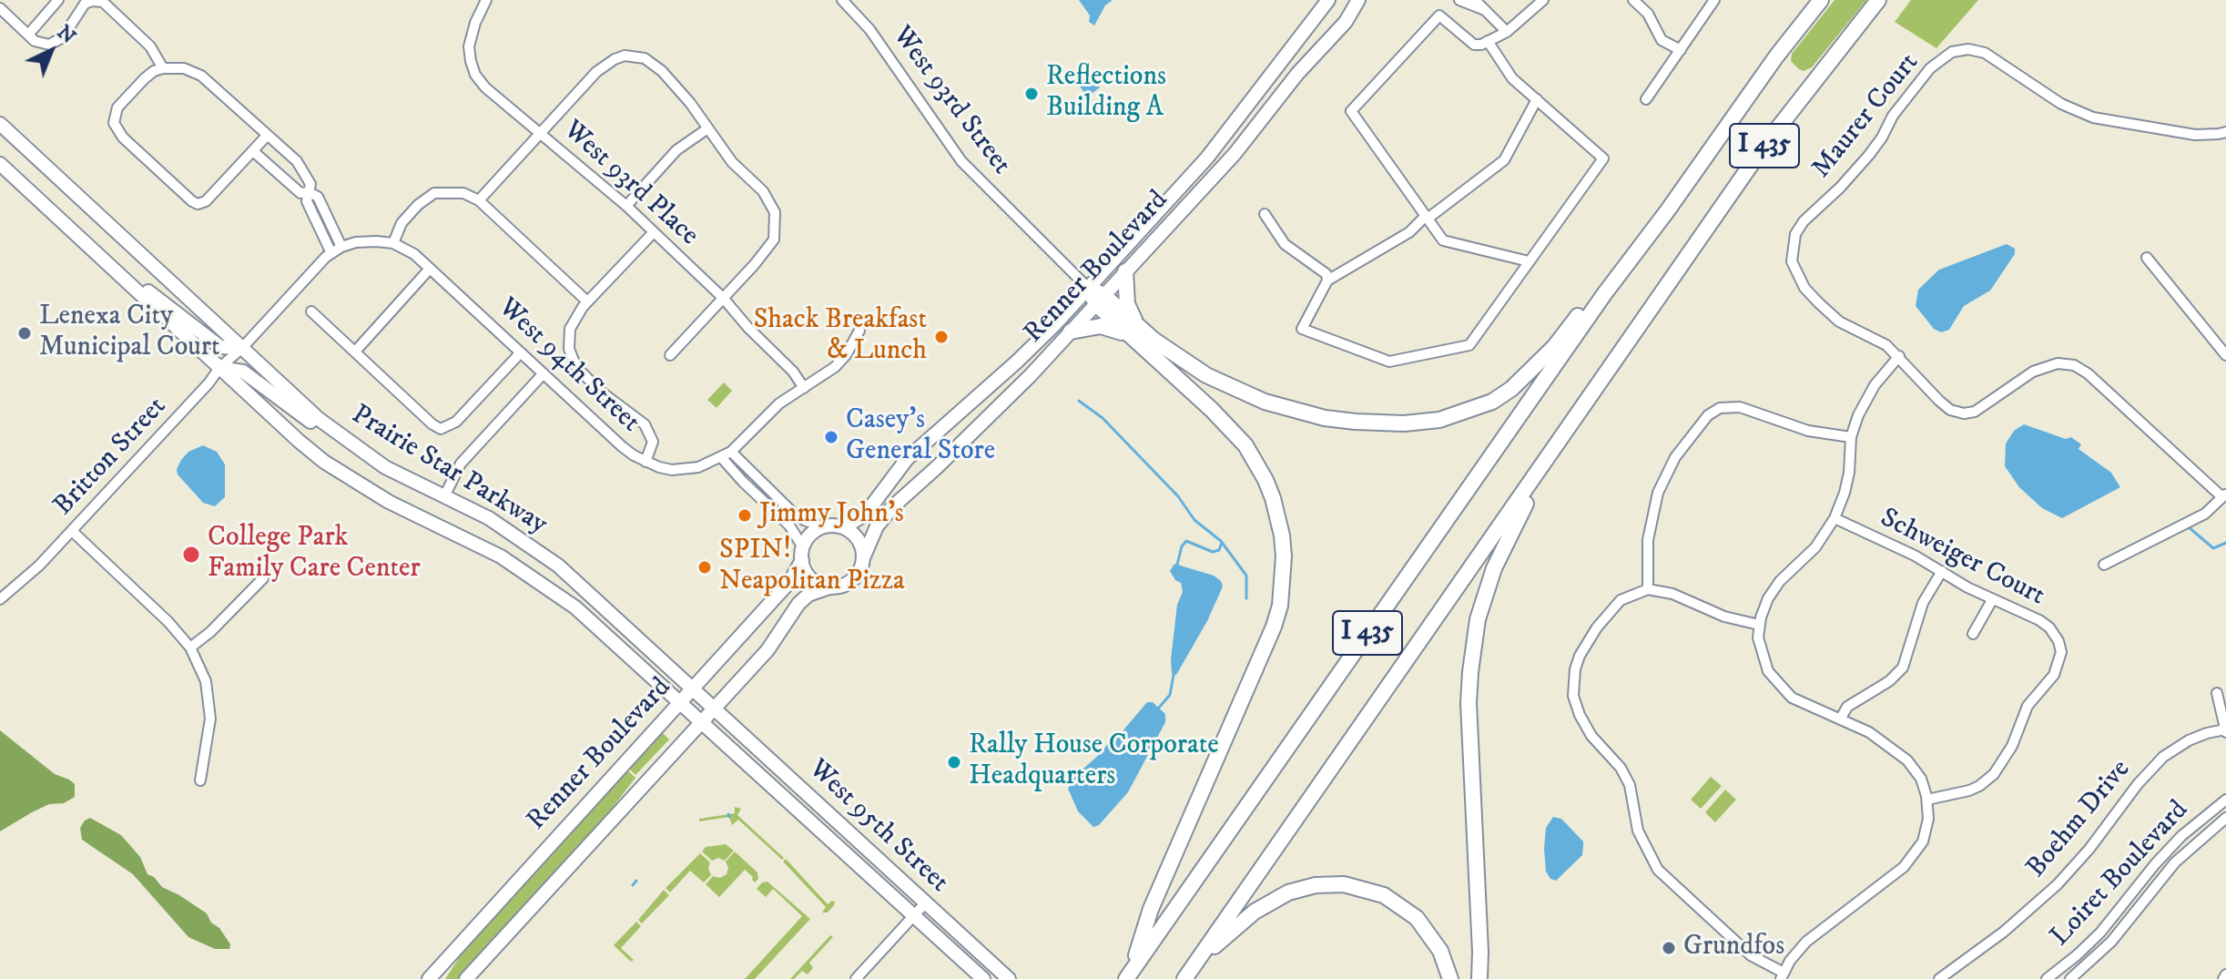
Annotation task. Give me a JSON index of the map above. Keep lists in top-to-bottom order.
{
  "streets": {
    "highway": ["I 435"],
    "main road": ["Renner Boulevard", "Prairie Star Parkway", "West 95th Street"],
    "street": [
      "West 93rd Street",
      "Maurer Court",
      "West 93rd Place",
      "West 94th Street",
      "Britton Street",
      "Schweiger Court",
      "Boehm Drive",
      "Loiret Boulevard"
    ]
  },
  "crossings": [
    ["West 93rd Street", "Renner Boulevard"],
    ["Renner Boulevard", "Prairie Star Parkway"],
    ["Renner Boulevard", "West 95th Street"],
    ["West 94th Street", "Britton Street"],
    ["Britton Street", "Prairie Star Parkway"],
    ["Prairie Star Parkway", "West 95th Street"]
  ],
  "places": [
    "Reflections Building A",
    "Lenexa City Municipal Court",
    "Shack Breakfast & Lunch",
    "Casey's General Store",
    "Jimmy John's",
    "College Park Family Care Center",
    "SPIN! Neapolitan Pizza",
    "Rally House Corporate Headquarters",
    "Grundfos"
  ],
  "north": "top right"
}
